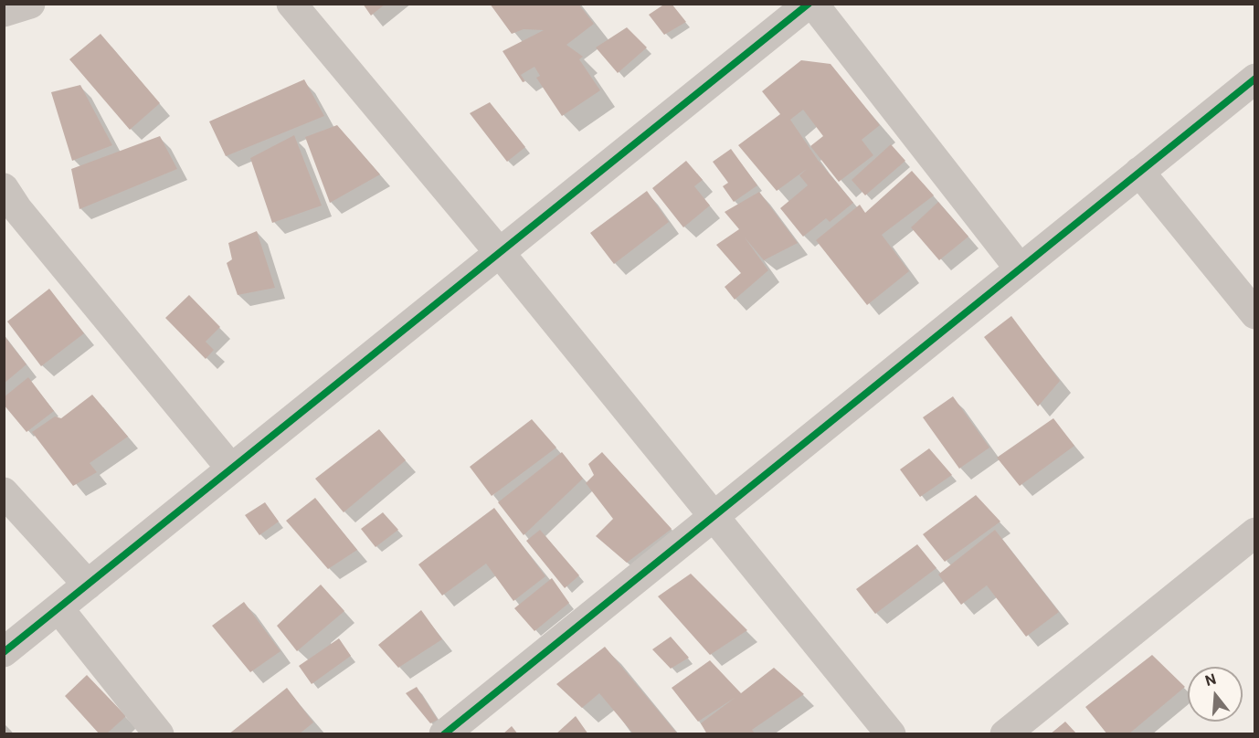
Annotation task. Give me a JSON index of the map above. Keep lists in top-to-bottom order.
{
  "north": "top"
}
